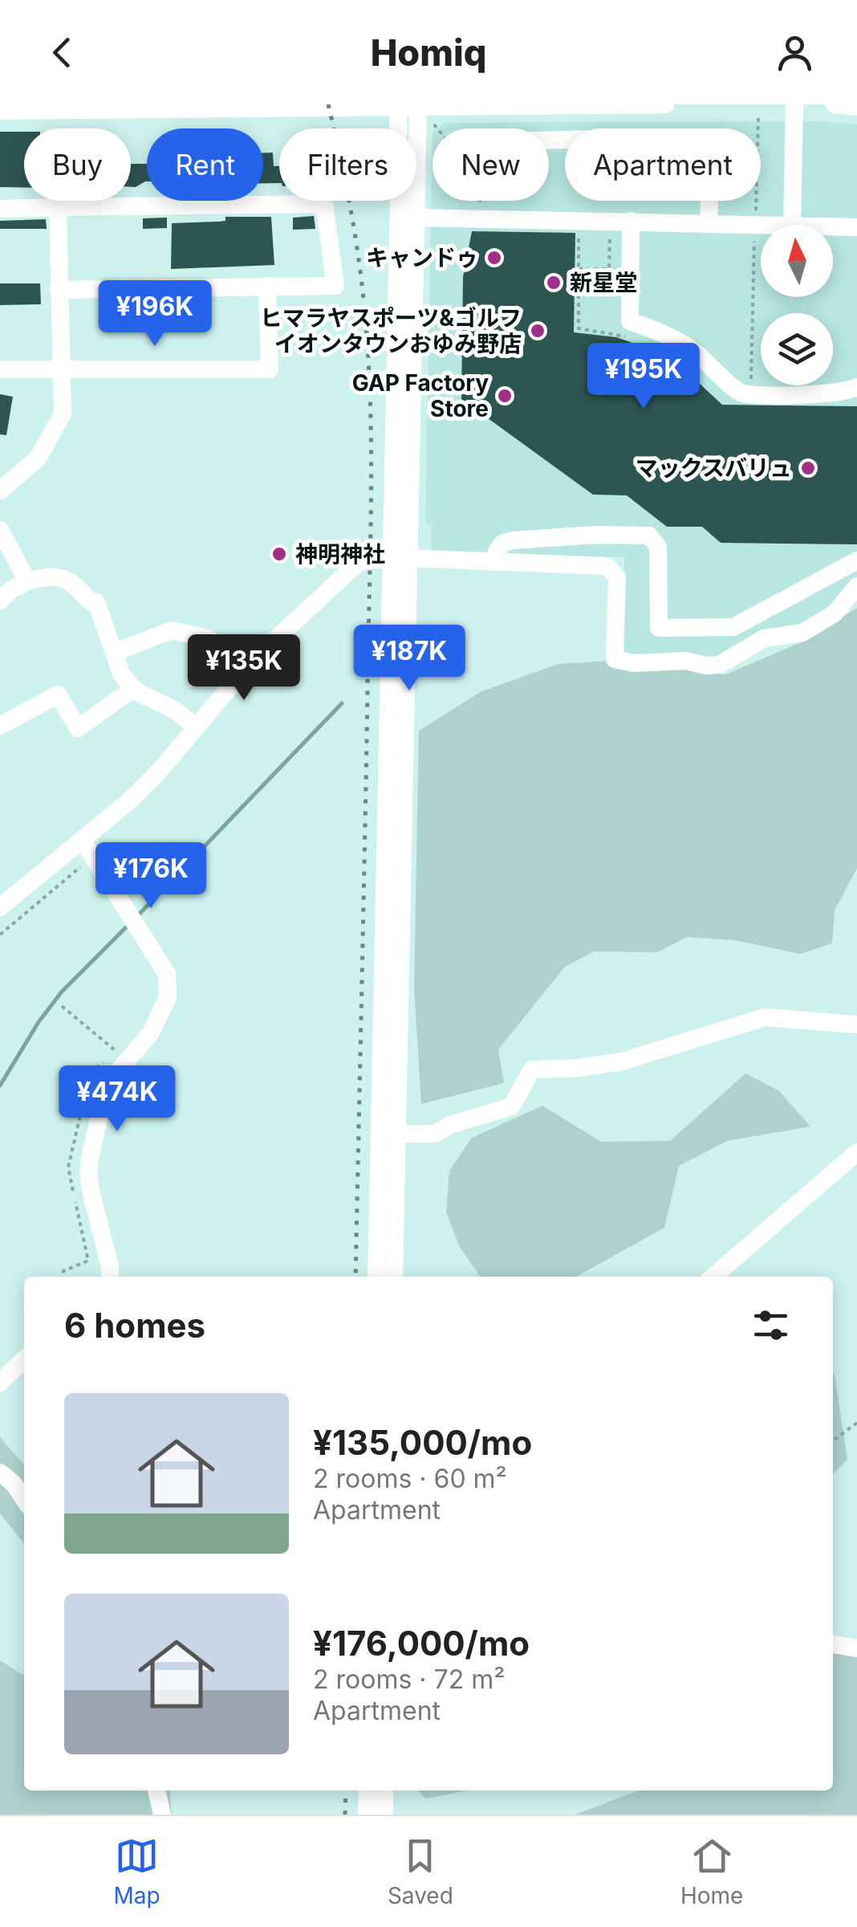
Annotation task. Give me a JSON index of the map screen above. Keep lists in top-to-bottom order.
{
  "places": [
    "キャンドゥ",
    "新星堂",
    "ヒマラヤスポーツ&ゴルフ イオンタウンおゆみ野店",
    "GAP Factory Store",
    "マックスバリュ",
    "神明神社"
  ],
  "north": "top",
  "page": {
    "header": "Homiq",
    "chip": [
      "Buy",
      "Rent",
      "Filters",
      "New",
      "Apartment"
    ],
    "price": [
      "¥196K",
      "¥195K",
      "¥187K",
      "¥135K",
      "¥176K",
      "¥474K"
    ],
    "heading": "6 homes",
    "list": [
      {
        "name": "¥135,000/mo",
        "note": "2 rooms · 60 m² · Apartment"
      },
      {
        "name": "¥176,000/mo",
        "note": "2 rooms · 72 m² · Apartment"
      }
    ],
    "tabs": ["Map", "Saved", "Home"]
  }
}
